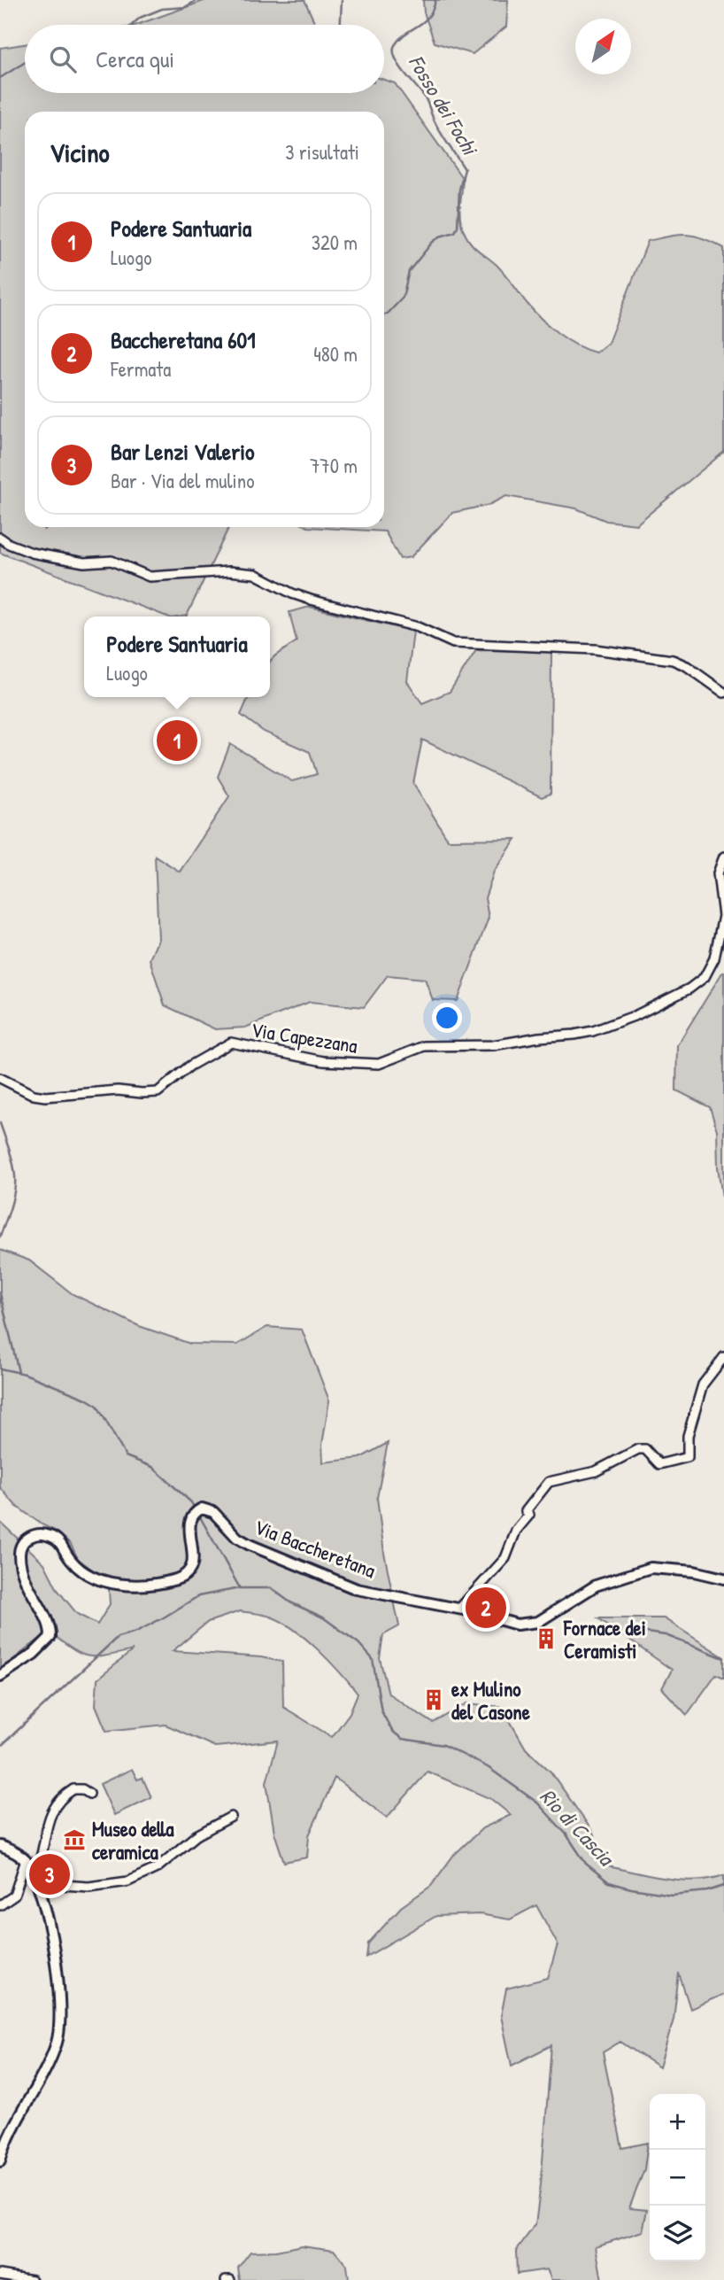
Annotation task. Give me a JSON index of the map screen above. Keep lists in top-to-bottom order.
{
  "streets": {
    "street": ["Via Capezzana", "Via Baccheretana"]
  },
  "water": ["Fosso dei Fochi", "Rio di Cascia"],
  "places": {
    "building": ["Fornace dei Ceramisti", "ex Mulino del Casone"],
    "museum": ["Museo della ceramica"]
  },
  "north": "top right",
  "page": {
    "search": "Cerca qui",
    "heading": ["Vicino", "3 risultati"],
    "list": [
      {
        "mark": "1",
        "name": "Podere Santuaria",
        "note": "Luogo",
        "value": "320 m"
      },
      {
        "mark": "2",
        "name": "Baccheretana 601",
        "note": "Fermata",
        "value": "480 m"
      },
      {
        "mark": "3",
        "name": "Bar Lenzi Valerio",
        "note": "Bar · Via del mulino",
        "value": "770 m"
      }
    ],
    "popup": ["Podere Santuaria", "Luogo"],
    "pins": ["1", "2", "3"],
    "map_buttons": ["+", "−"]
  }
}
